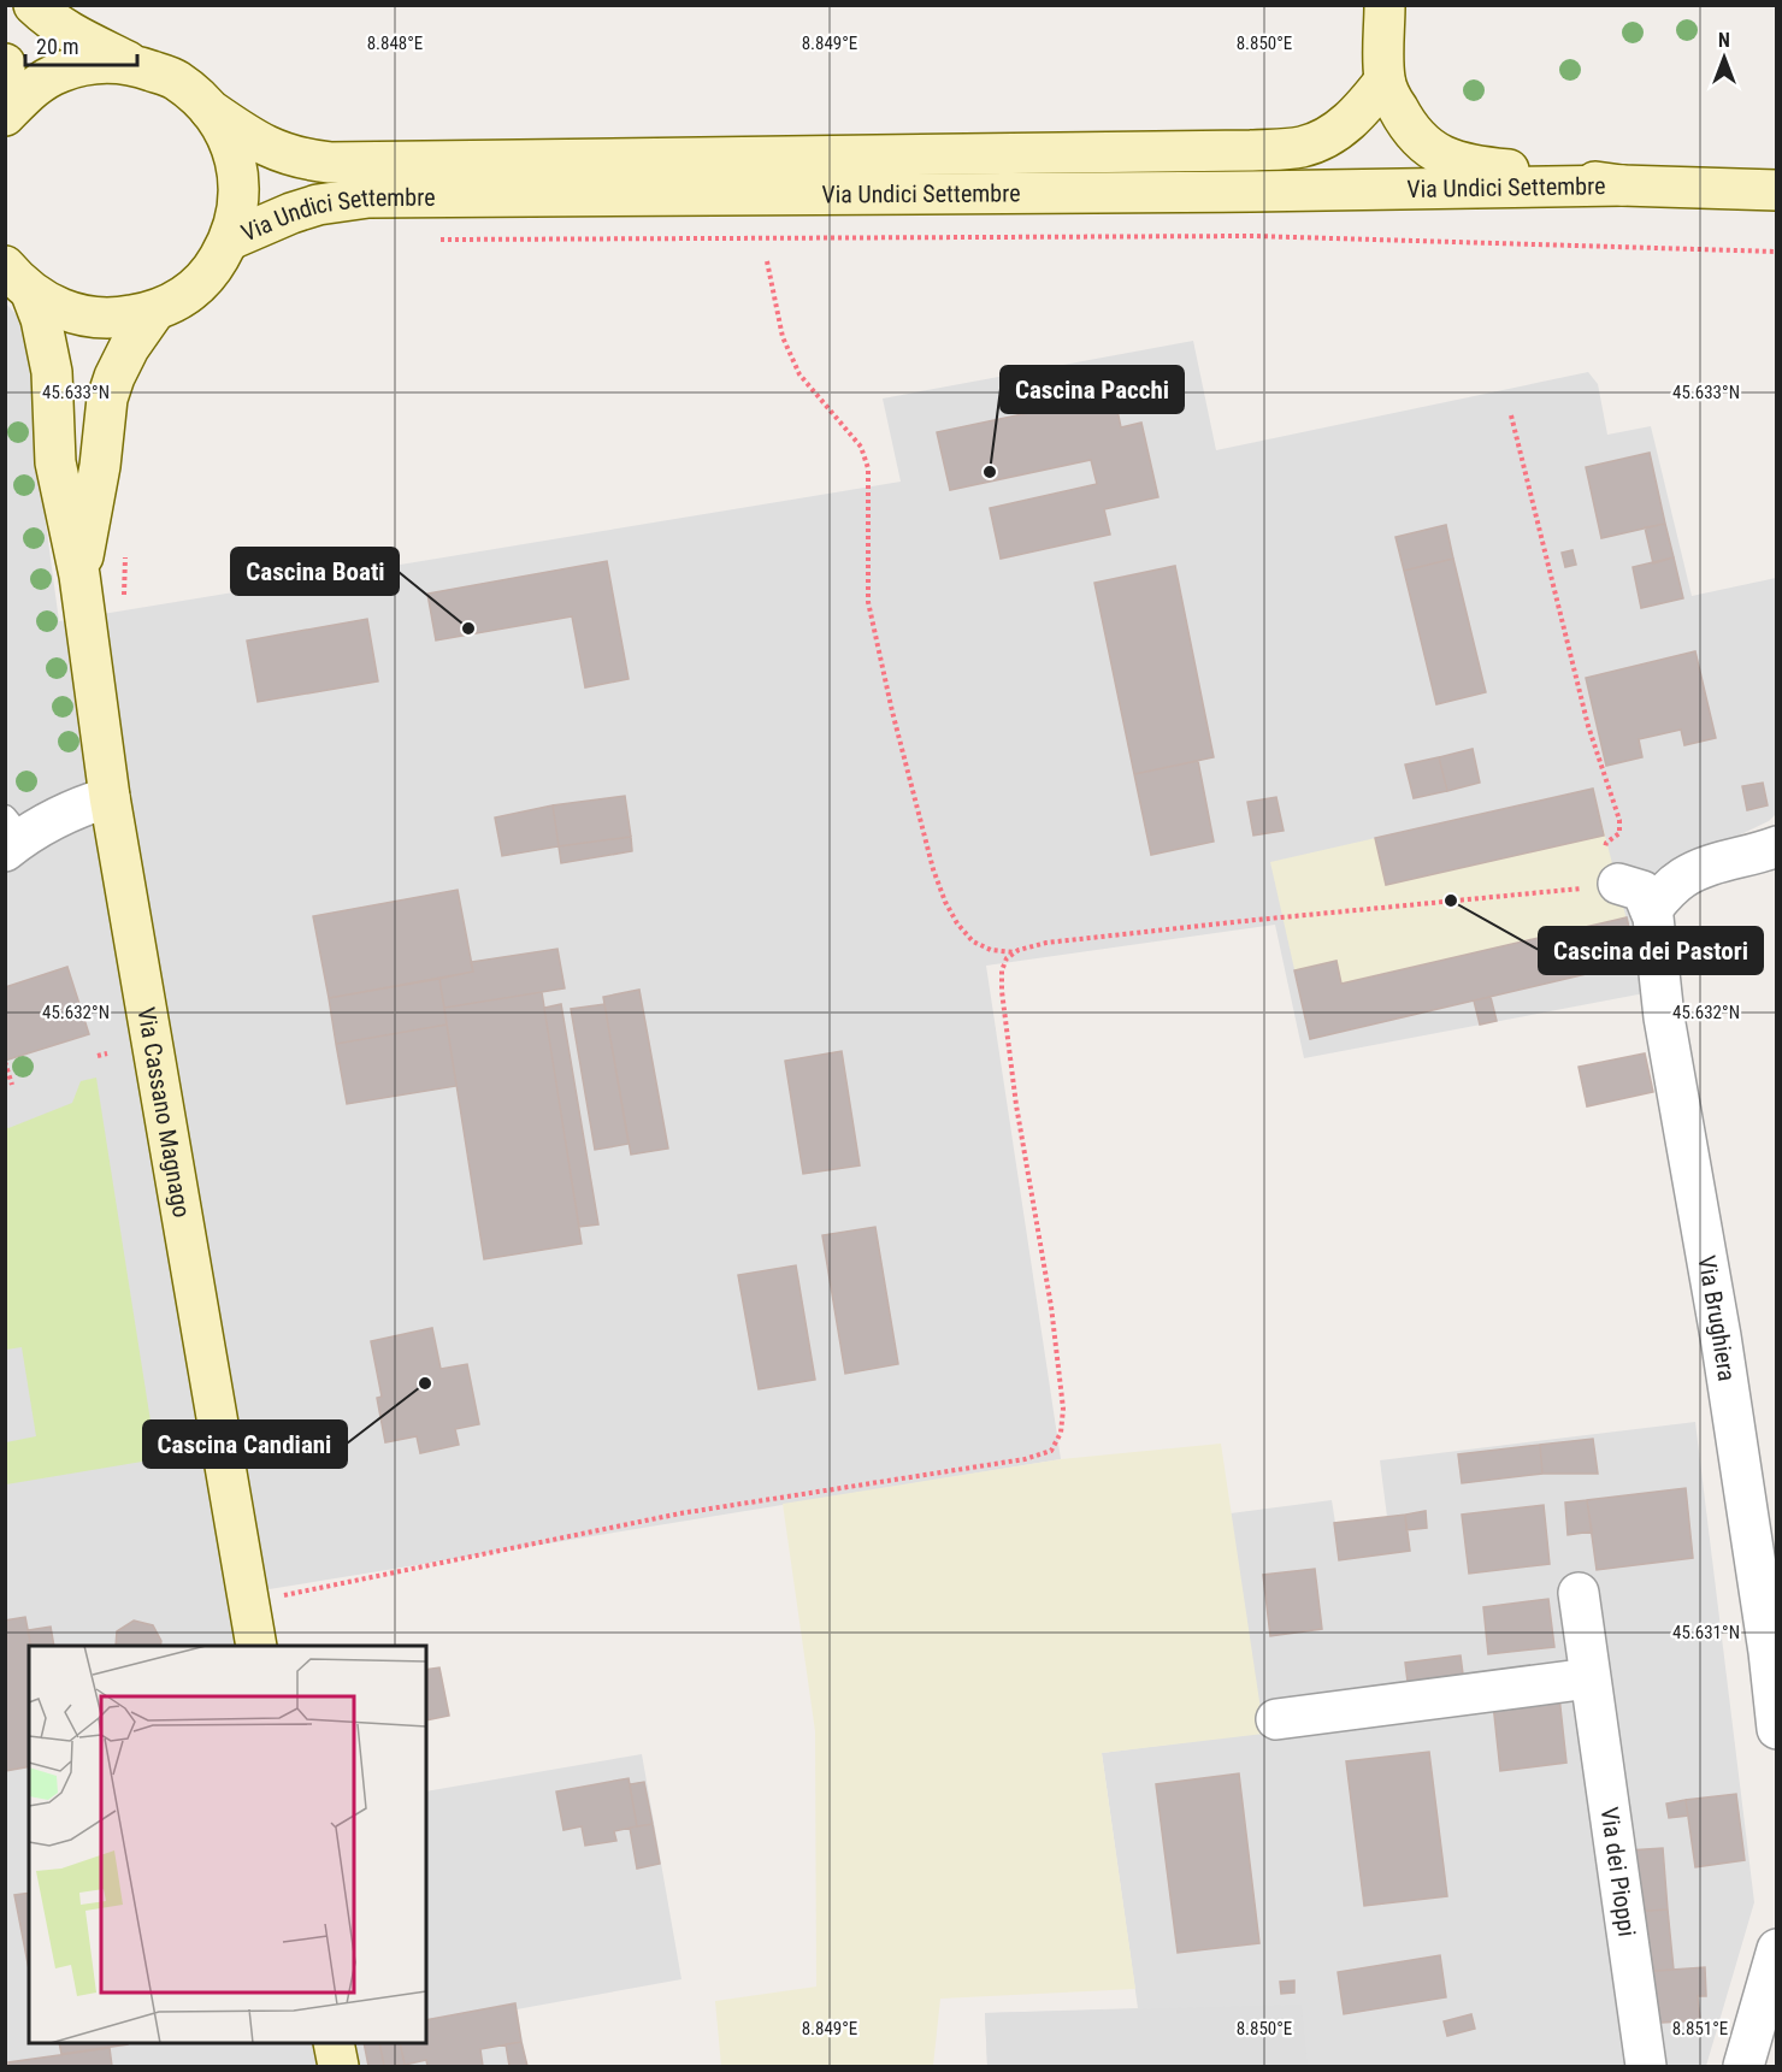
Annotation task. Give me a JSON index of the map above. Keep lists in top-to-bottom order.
{
  "streets": {
    "street": [
      "Via Undici Settembre",
      "Via Cassano Magnago",
      "Via Brughiera",
      "Via dei Pioppi"
    ]
  },
  "crossings": [
    ["Via Undici Settembre", "Via Cassano Magnago"]
  ],
  "places": [
    "Cascina Pacchi",
    "Cascina Boati",
    "Cascina dei Pastori",
    "Cascina Candiani"
  ],
  "scale_bar": "20 m",
  "north": "top",
  "coordinates": [
    "8.848°E",
    "8.849°E",
    "8.850°E",
    "45.633°N",
    "45.632°N",
    "45.631°N",
    "8.851°E"
  ]
}
